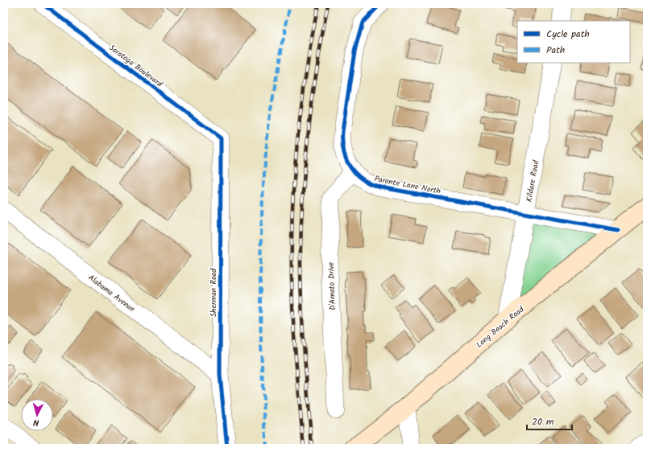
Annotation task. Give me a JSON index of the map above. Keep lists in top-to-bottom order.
{
  "streets": {
    "main road": ["Long Beach Road"],
    "street": [
      "Saratoga Boulevard",
      "Kildare Road",
      "Parente Lane North",
      "D'Amato Drive",
      "Alabama Avenue",
      "Sherman Road"
    ]
  },
  "crossings": [
    ["Saratoga Boulevard", "Sherman Road"],
    ["Kildare Road", "Parente Lane North"],
    ["Kildare Road", "Long Beach Road"],
    ["Parente Lane North", "D'Amato Drive"],
    ["Parente Lane North", "Long Beach Road"],
    ["Alabama Avenue", "Sherman Road"]
  ],
  "legend": ["Cycle path", "Path"],
  "scale_bar": "20 m",
  "north": "bottom"
}
